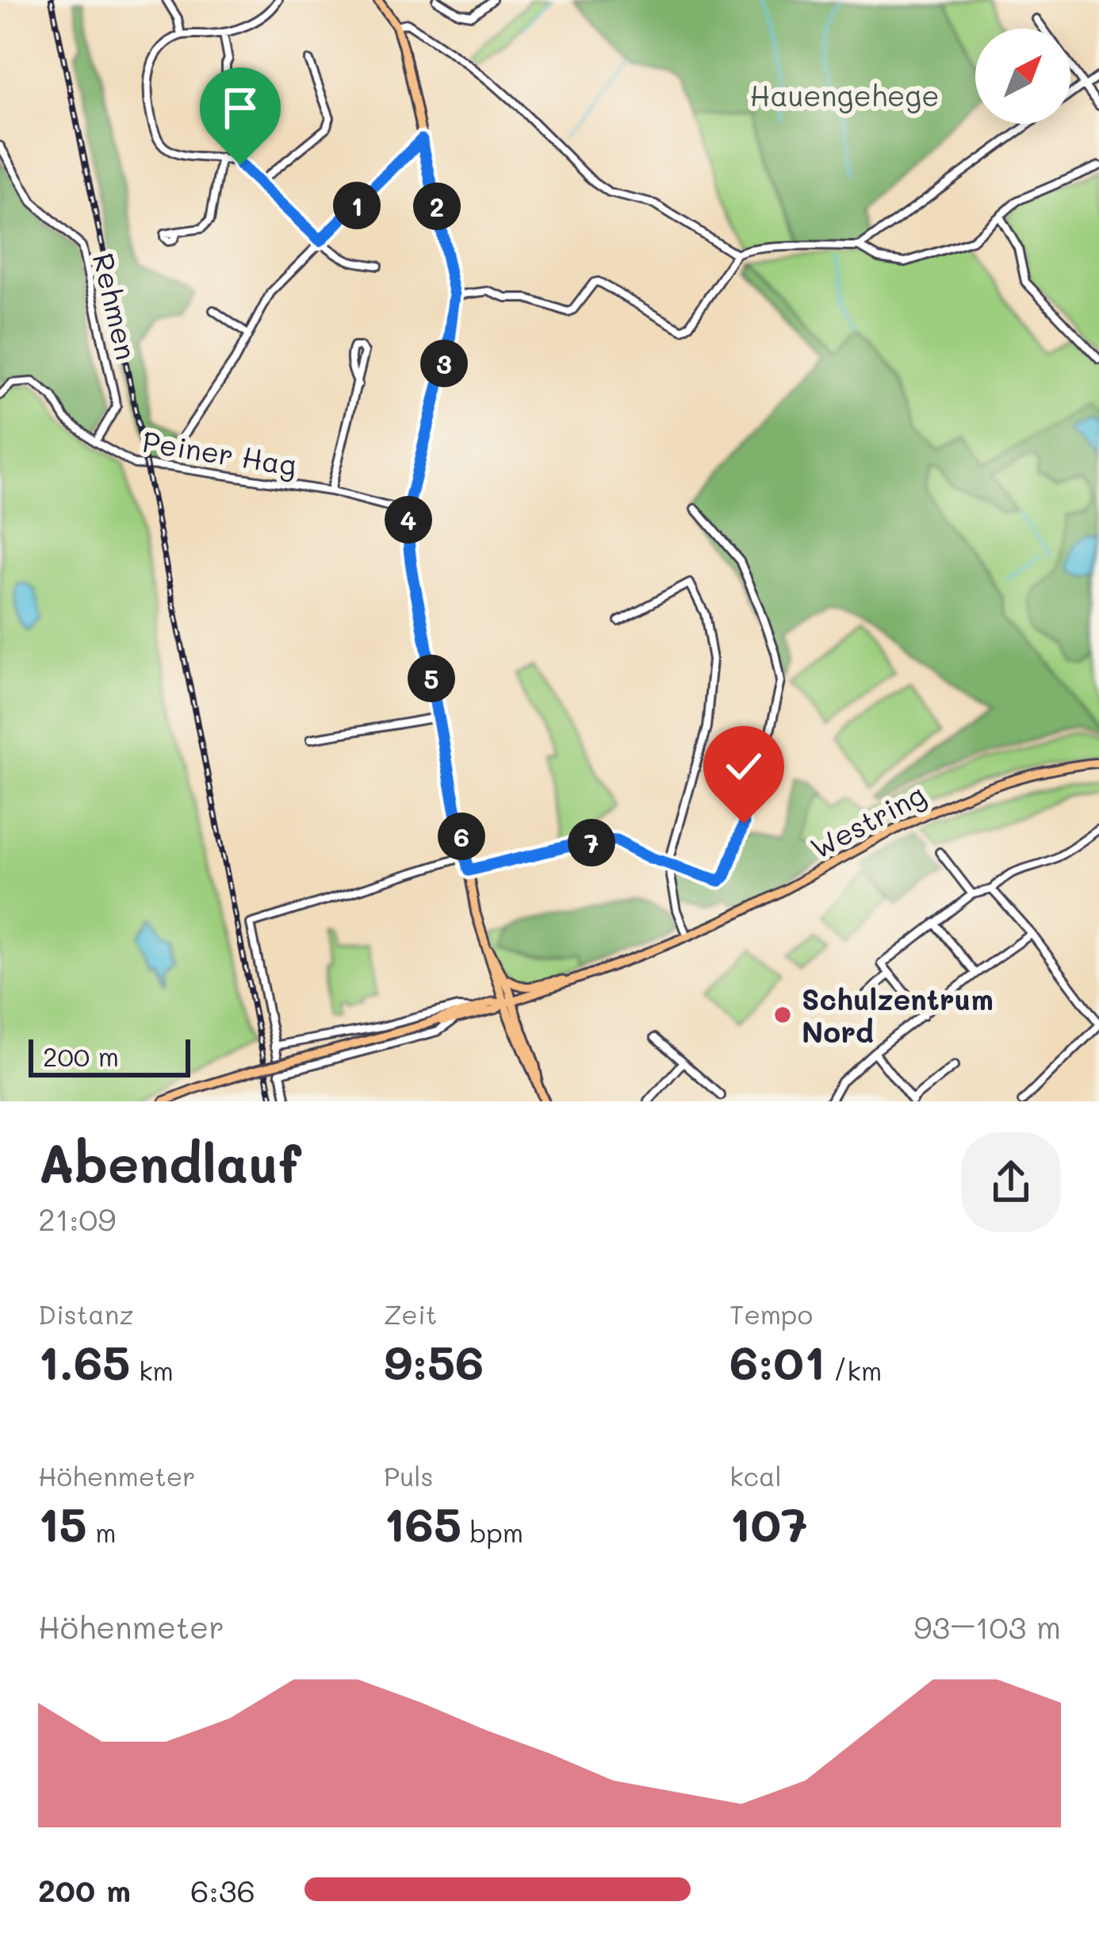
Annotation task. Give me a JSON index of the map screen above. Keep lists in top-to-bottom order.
{
  "streets": {
    "main road": ["Westring"],
    "street": ["Rehmen", "Peiner Hag"]
  },
  "crossings": [
    ["Rehmen", "Peiner Hag"]
  ],
  "parks": ["Hauengehege"],
  "places": ["Schulzentrum Nord"],
  "scale_bar": "200 m",
  "north": "top right",
  "page": {
    "pins": [
      "1",
      "2",
      "3",
      "4",
      "5",
      "6",
      "7"
    ],
    "scale": "200 m",
    "heading": ["Abendlauf", "21:09"],
    "stats": [
      ["Distanz", "1.65 km"],
      ["Zeit", "9:56"],
      ["Tempo", "6:01 /km"],
      ["Höhenmeter", "15 m"],
      ["Puls", "165 bpm"],
      ["kcal", "107"]
    ],
    "chart": ["Höhenmeter", "93–103 m"],
    "list": [
      {
        "name": "200 m",
        "note": "6:36"
      }
    ]
  }
}
